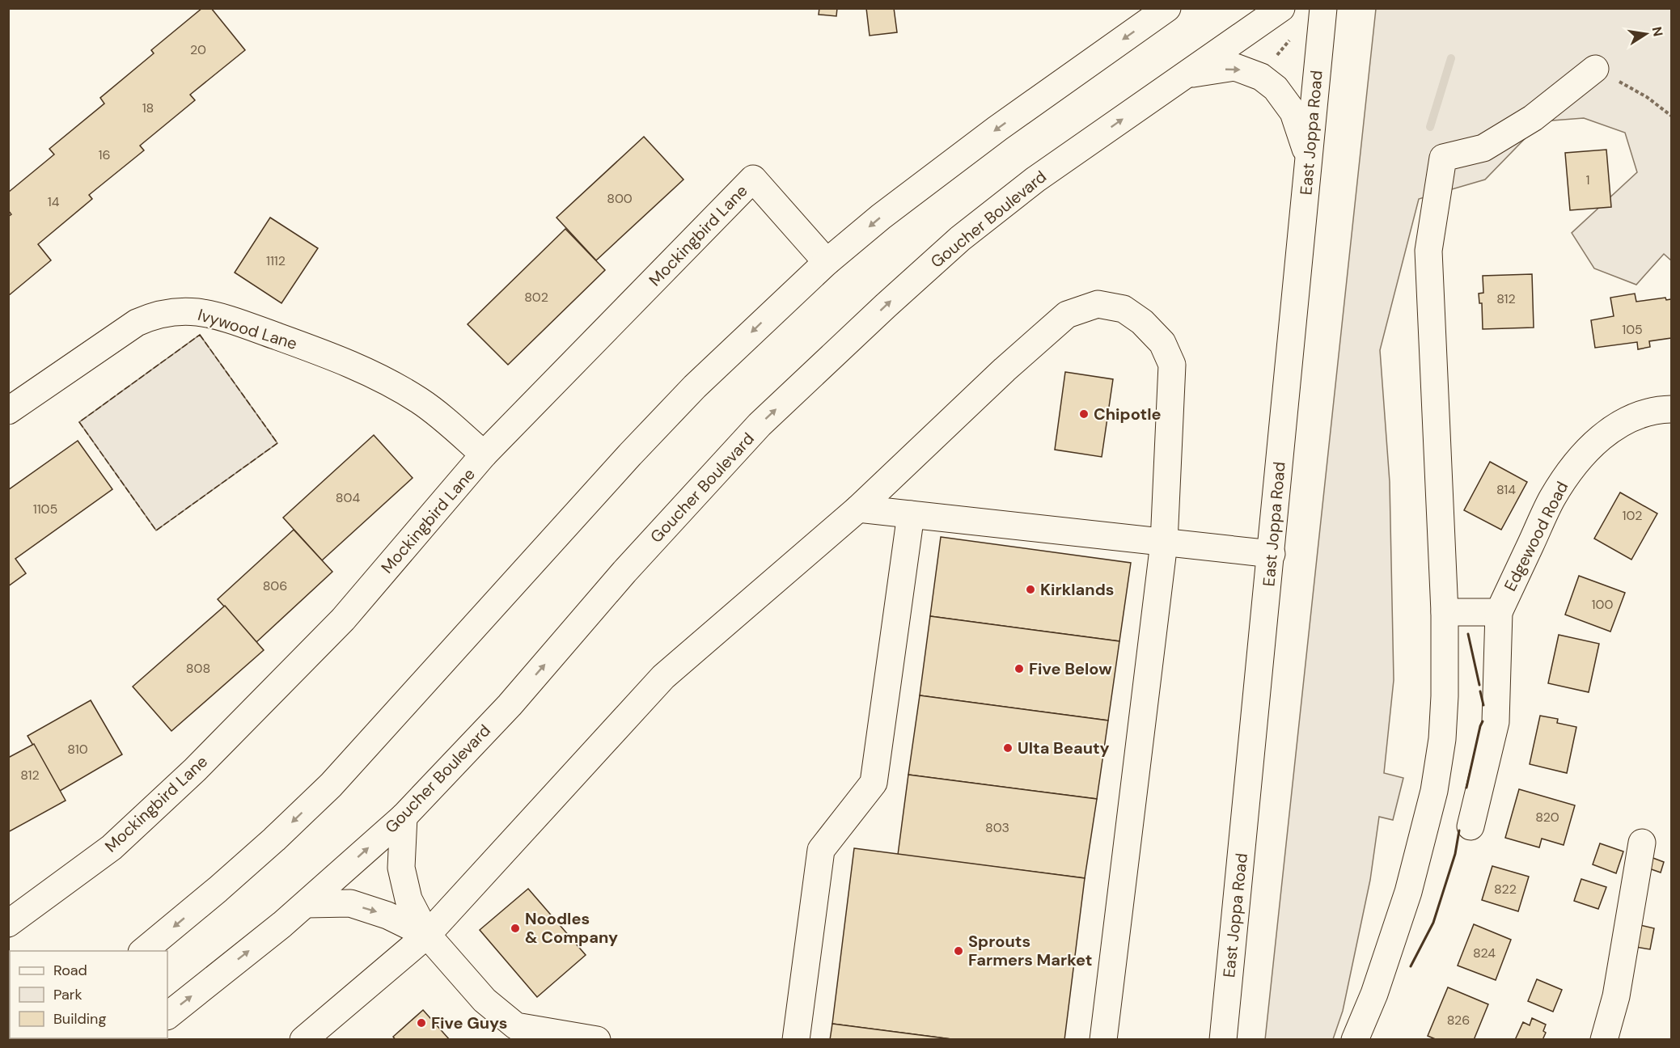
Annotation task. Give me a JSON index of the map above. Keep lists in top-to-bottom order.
{
  "streets": {
    "main road": [
      "East Joppa Road",
      "Goucher Boulevard",
      "Mockingbird Lane",
      "Ivywood Lane",
      "Edgewood Road"
    ]
  },
  "crossings": [
    ["Mockingbird Lane", "Ivywood Lane"]
  ],
  "places": [
    "Chipotle",
    "Kirklands",
    "Five Below",
    "Ulta Beauty",
    "Noodles & Company",
    "Sprouts Farmers Market",
    "Five Guys"
  ],
  "house_numbers": [
    "20",
    "18",
    "16",
    "1",
    "800",
    "14",
    "1112",
    "802",
    "812",
    "105",
    "814",
    "804",
    "1105",
    "102",
    "806",
    "100",
    "808",
    "810",
    "812",
    "820",
    "803",
    "822",
    "824",
    "826"
  ],
  "legend": ["Road", "Park", "Building"],
  "north": "right"
}
